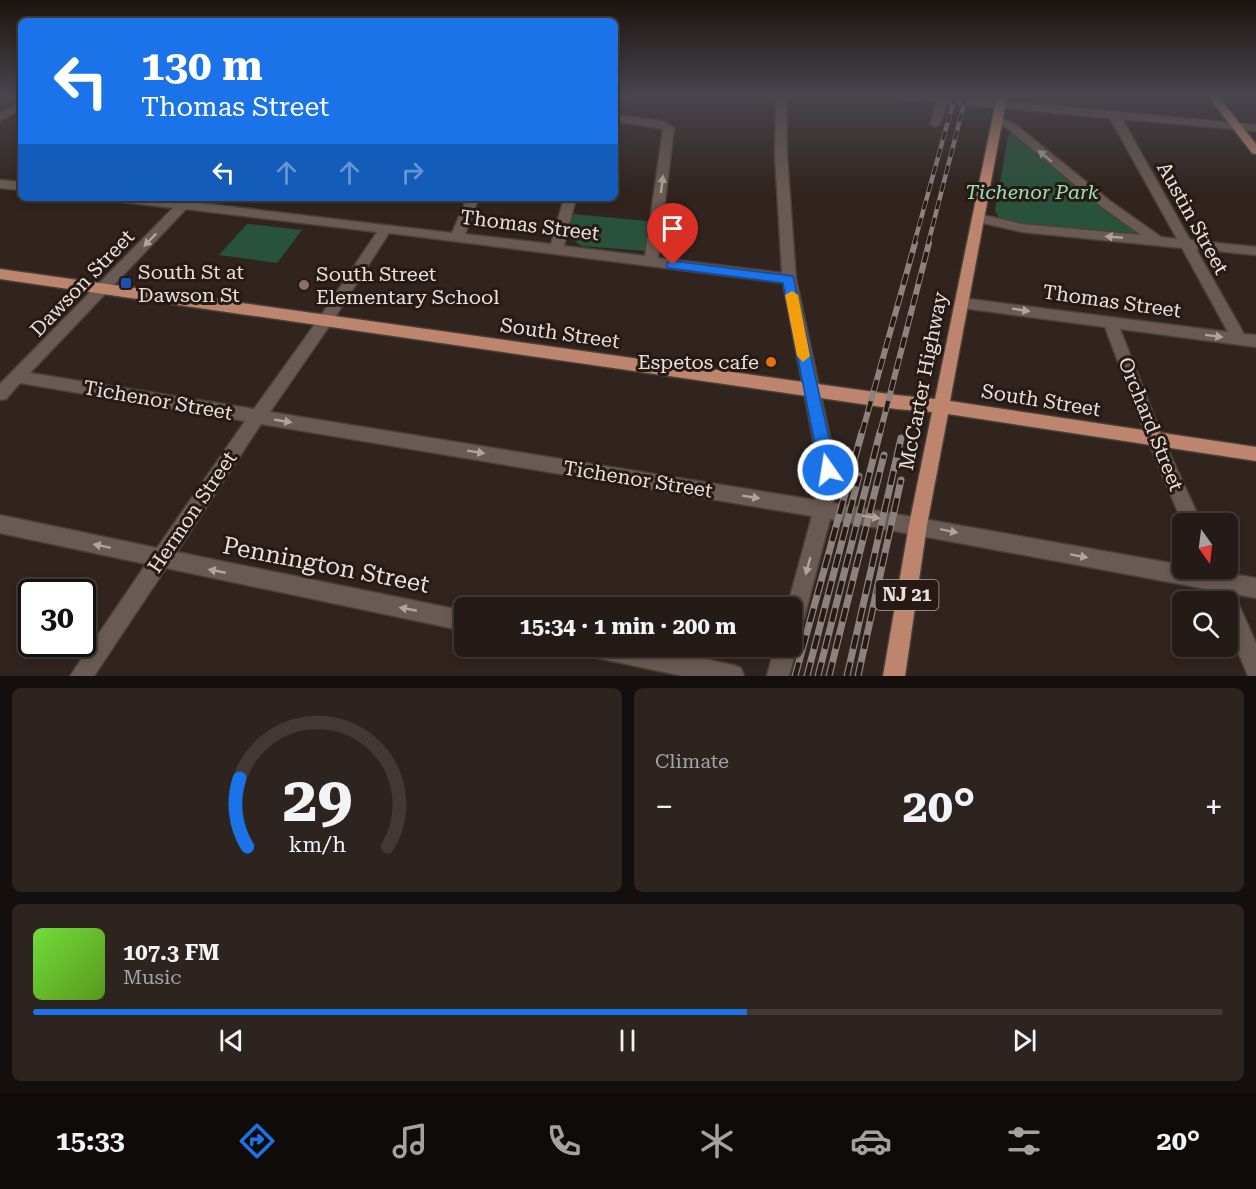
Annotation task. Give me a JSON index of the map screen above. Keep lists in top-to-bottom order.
{
  "streets": {
    "main road": ["South Street", "McCarter Highway", "NJ 21"],
    "street": [
      "Austin Street",
      "Thomas Street",
      "Dawson Street",
      "Tichenor Street",
      "Orchard Street",
      "Hermon Street",
      "Pennington Street"
    ]
  },
  "crossings": [
    ["Austin Street", "Thomas Street"],
    ["Thomas Street", "Dawson Street"],
    ["Thomas Street", "McCarter Highway"],
    ["Thomas Street", "Orchard Street"],
    ["Thomas Street", "Hermon Street"],
    ["Dawson Street", "South Street"],
    ["Dawson Street", "Tichenor Street"],
    ["South Street", "McCarter Highway"],
    ["South Street", "Orchard Street"],
    ["South Street", "Hermon Street"],
    ["McCarter Highway", "Tichenor Street"],
    ["Tichenor Street", "Hermon Street"],
    ["Hermon Street", "Pennington Street"]
  ],
  "one_way": ["Dawson Street", "Tichenor Street", "Pennington Street"],
  "parks": ["Tichenor Park"],
  "places": {
    "transit": ["South St at Dawson St"],
    "other": ["South Street Elementary School", "Espetos cafe"]
  },
  "north": "bottom",
  "page": {
    "turn": ["130 m", "Thomas Street"],
    "limit": "30",
    "trip": "15:34 · 1 min · 200 m",
    "tile": "Climate",
    "heat": ["−", "20°", "+"],
    "song": ["107.3 FM", "Music"],
    "tabs": ["15:33", "20°"],
    "gauge": ["29", "km/h"]
  }
}
